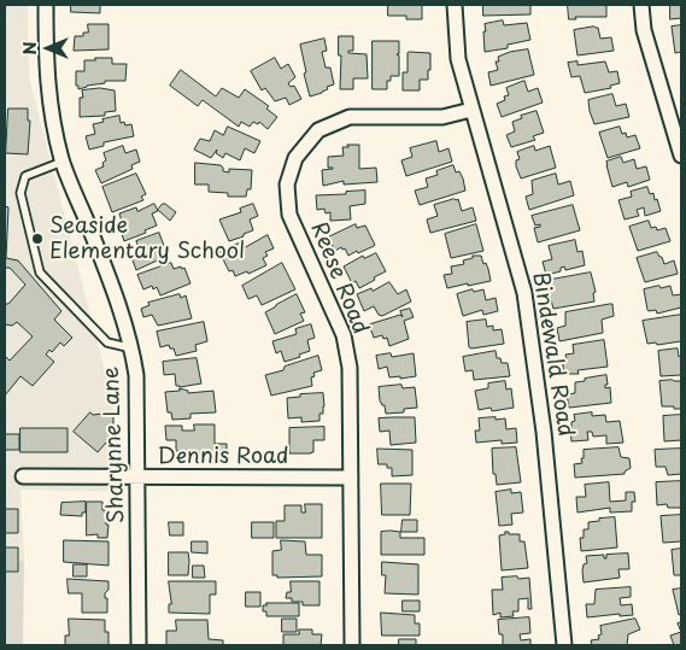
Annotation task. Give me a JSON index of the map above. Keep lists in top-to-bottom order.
{
  "streets": {
    "street": [
      "Reese Road",
      "Bindewald Road",
      "Sharynne Lane",
      "Dennis Road"
    ]
  },
  "crossings": [
    ["Reese Road", "Bindewald Road"],
    ["Reese Road", "Dennis Road"],
    ["Sharynne Lane", "Dennis Road"]
  ],
  "places": ["Seaside Elementary School"],
  "north": "left"
}
